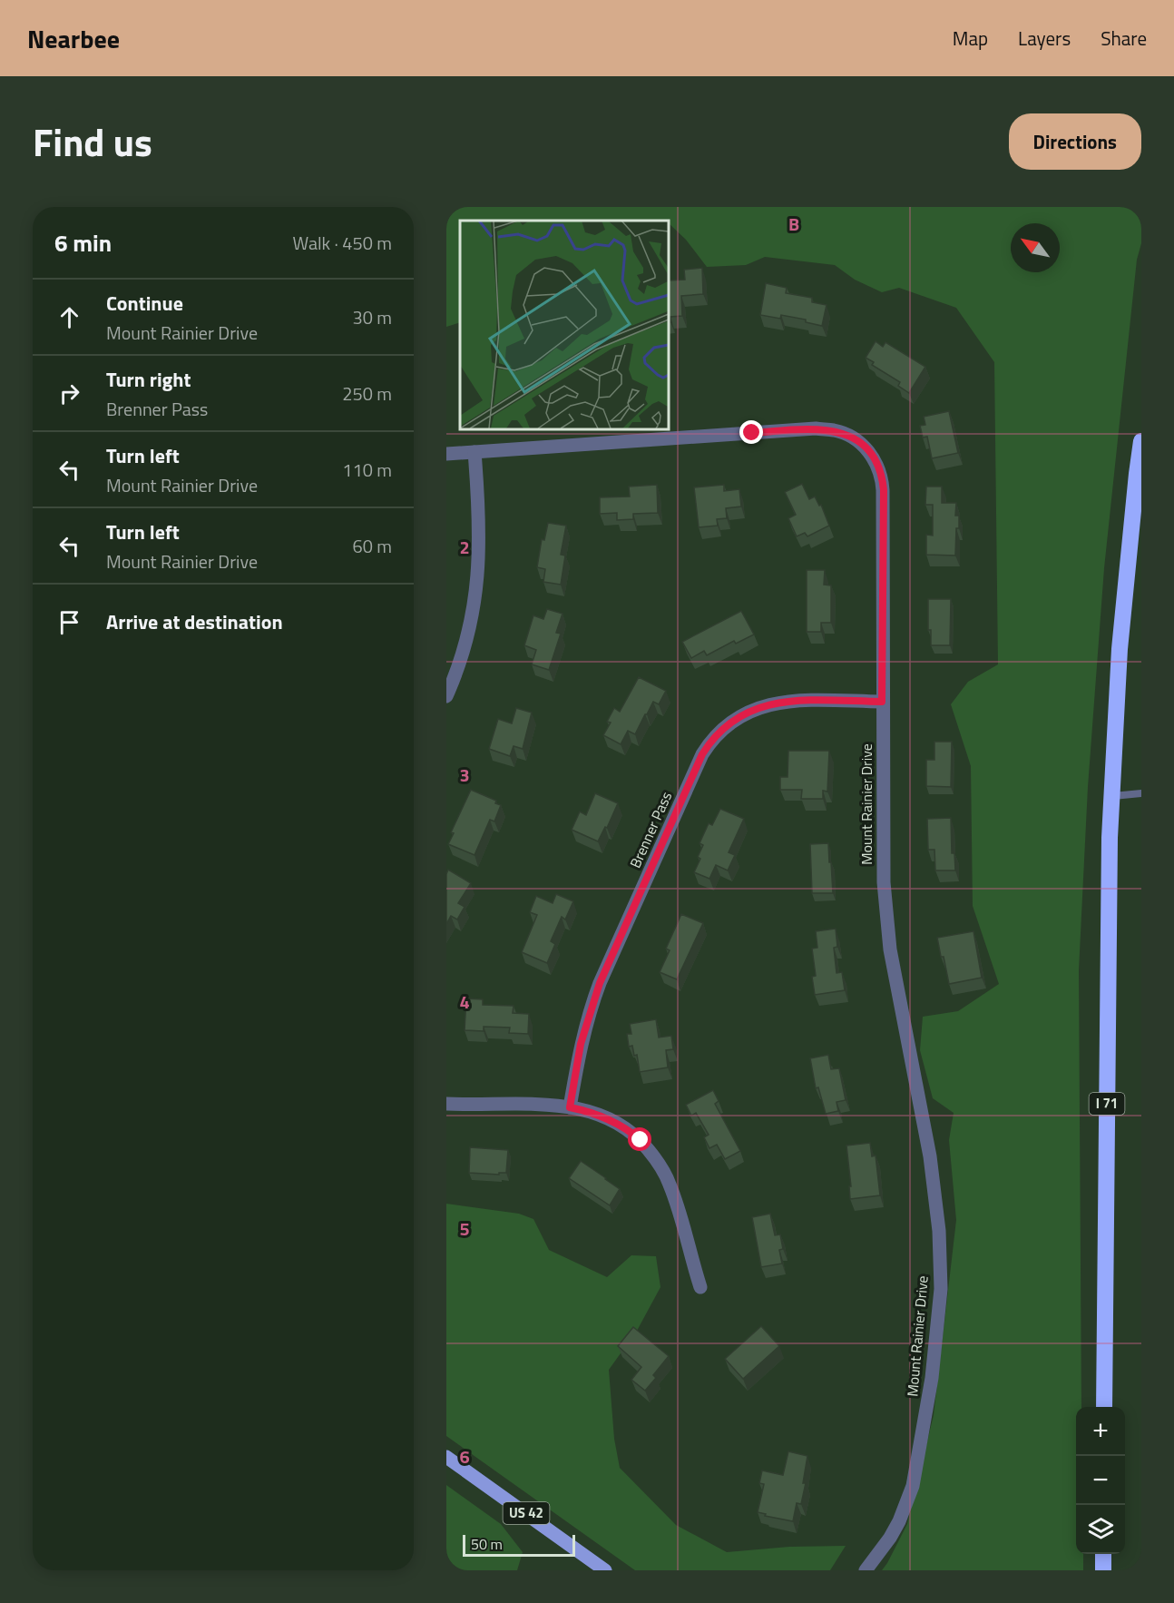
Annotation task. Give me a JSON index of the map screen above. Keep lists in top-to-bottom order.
{
  "streets": {
    "highway": ["I 71"],
    "main road": ["US 42"],
    "street": ["Mount Rainier Drive", "Brenner Pass"]
  },
  "crossings": [
    ["Mount Rainier Drive", "Brenner Pass"]
  ],
  "scale_bar": "50 m",
  "north": "top left",
  "page": {
    "header": "Nearbee",
    "nav": ["Map", "Layers", "Share"],
    "title": "Find us",
    "buttons": "Directions",
    "heading": ["6 min", "Walk · 450 m"],
    "list": [
      ["Continue", "Mount Rainier Drive", "30 m"],
      ["Turn right", "Brenner Pass", "250 m"],
      ["Turn left", "Mount Rainier Drive", "110 m"],
      ["Turn left", "Mount Rainier Drive", "60 m"],
      "Arrive at destination"
    ],
    "map_buttons": ["+", "−"],
    "scale": "50 m"
  },
  "grid": {
    "columns": ["B"],
    "rows": [
      "2",
      "3",
      "4",
      "5",
      "6"
    ]
  }
}
